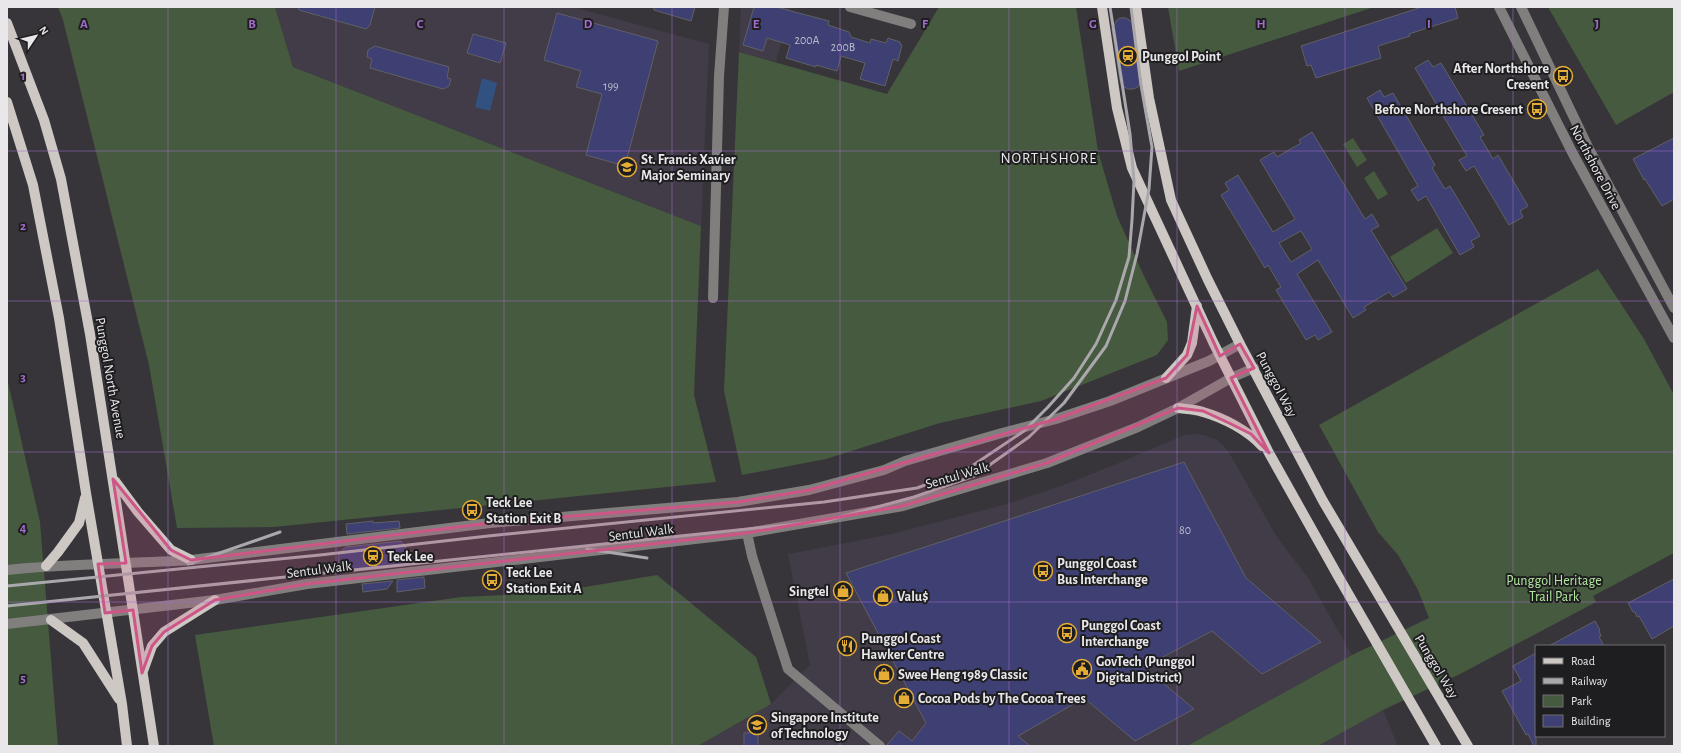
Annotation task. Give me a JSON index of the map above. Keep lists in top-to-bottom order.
{
  "streets": {
    "main road": ["Punggol North Avenue", "Punggol Way"],
    "street": ["Northshore Drive", "Sentul Walk"]
  },
  "crossings": [
    ["Punggol North Avenue", "Sentul Walk"],
    ["Punggol Way", "Sentul Walk"]
  ],
  "districts": ["NORTHSHORE"],
  "parks": ["Punggol Heritage Trail Park"],
  "places": {
    "station": ["Punggol Point", "Teck Lee"],
    "bus stop": [
      "After Northshore Cresent",
      "Before Northshore Cresent",
      "Teck Lee Station Exit B",
      "Punggol Coast Bus Interchange",
      "Teck Lee Station Exit A",
      "Punggol Coast Interchange"
    ],
    "school or university": ["St. Francis Xavier Major Seminary", "Singapore Institute of Technology"],
    "shop": [
      "Singtel",
      "Valu$",
      "Swee Heng 1989 Classic",
      "Cocoa Pods by The Cocoa Trees"
    ],
    "restaurant": ["Punggol Coast Hawker Centre"],
    "public building": ["GovTech (Punggol Digital District)"]
  },
  "house_numbers": [
    "200A",
    "200B",
    "199",
    "80"
  ],
  "legend": [
    "Road",
    "Railway",
    "Park",
    "Building"
  ],
  "north": "top right",
  "grid": {
    "columns": [
      "A",
      "B",
      "C",
      "D",
      "E",
      "F",
      "G",
      "H",
      "I",
      "J"
    ],
    "rows": [
      "1",
      "2",
      "3",
      "4",
      "5"
    ]
  }
}
